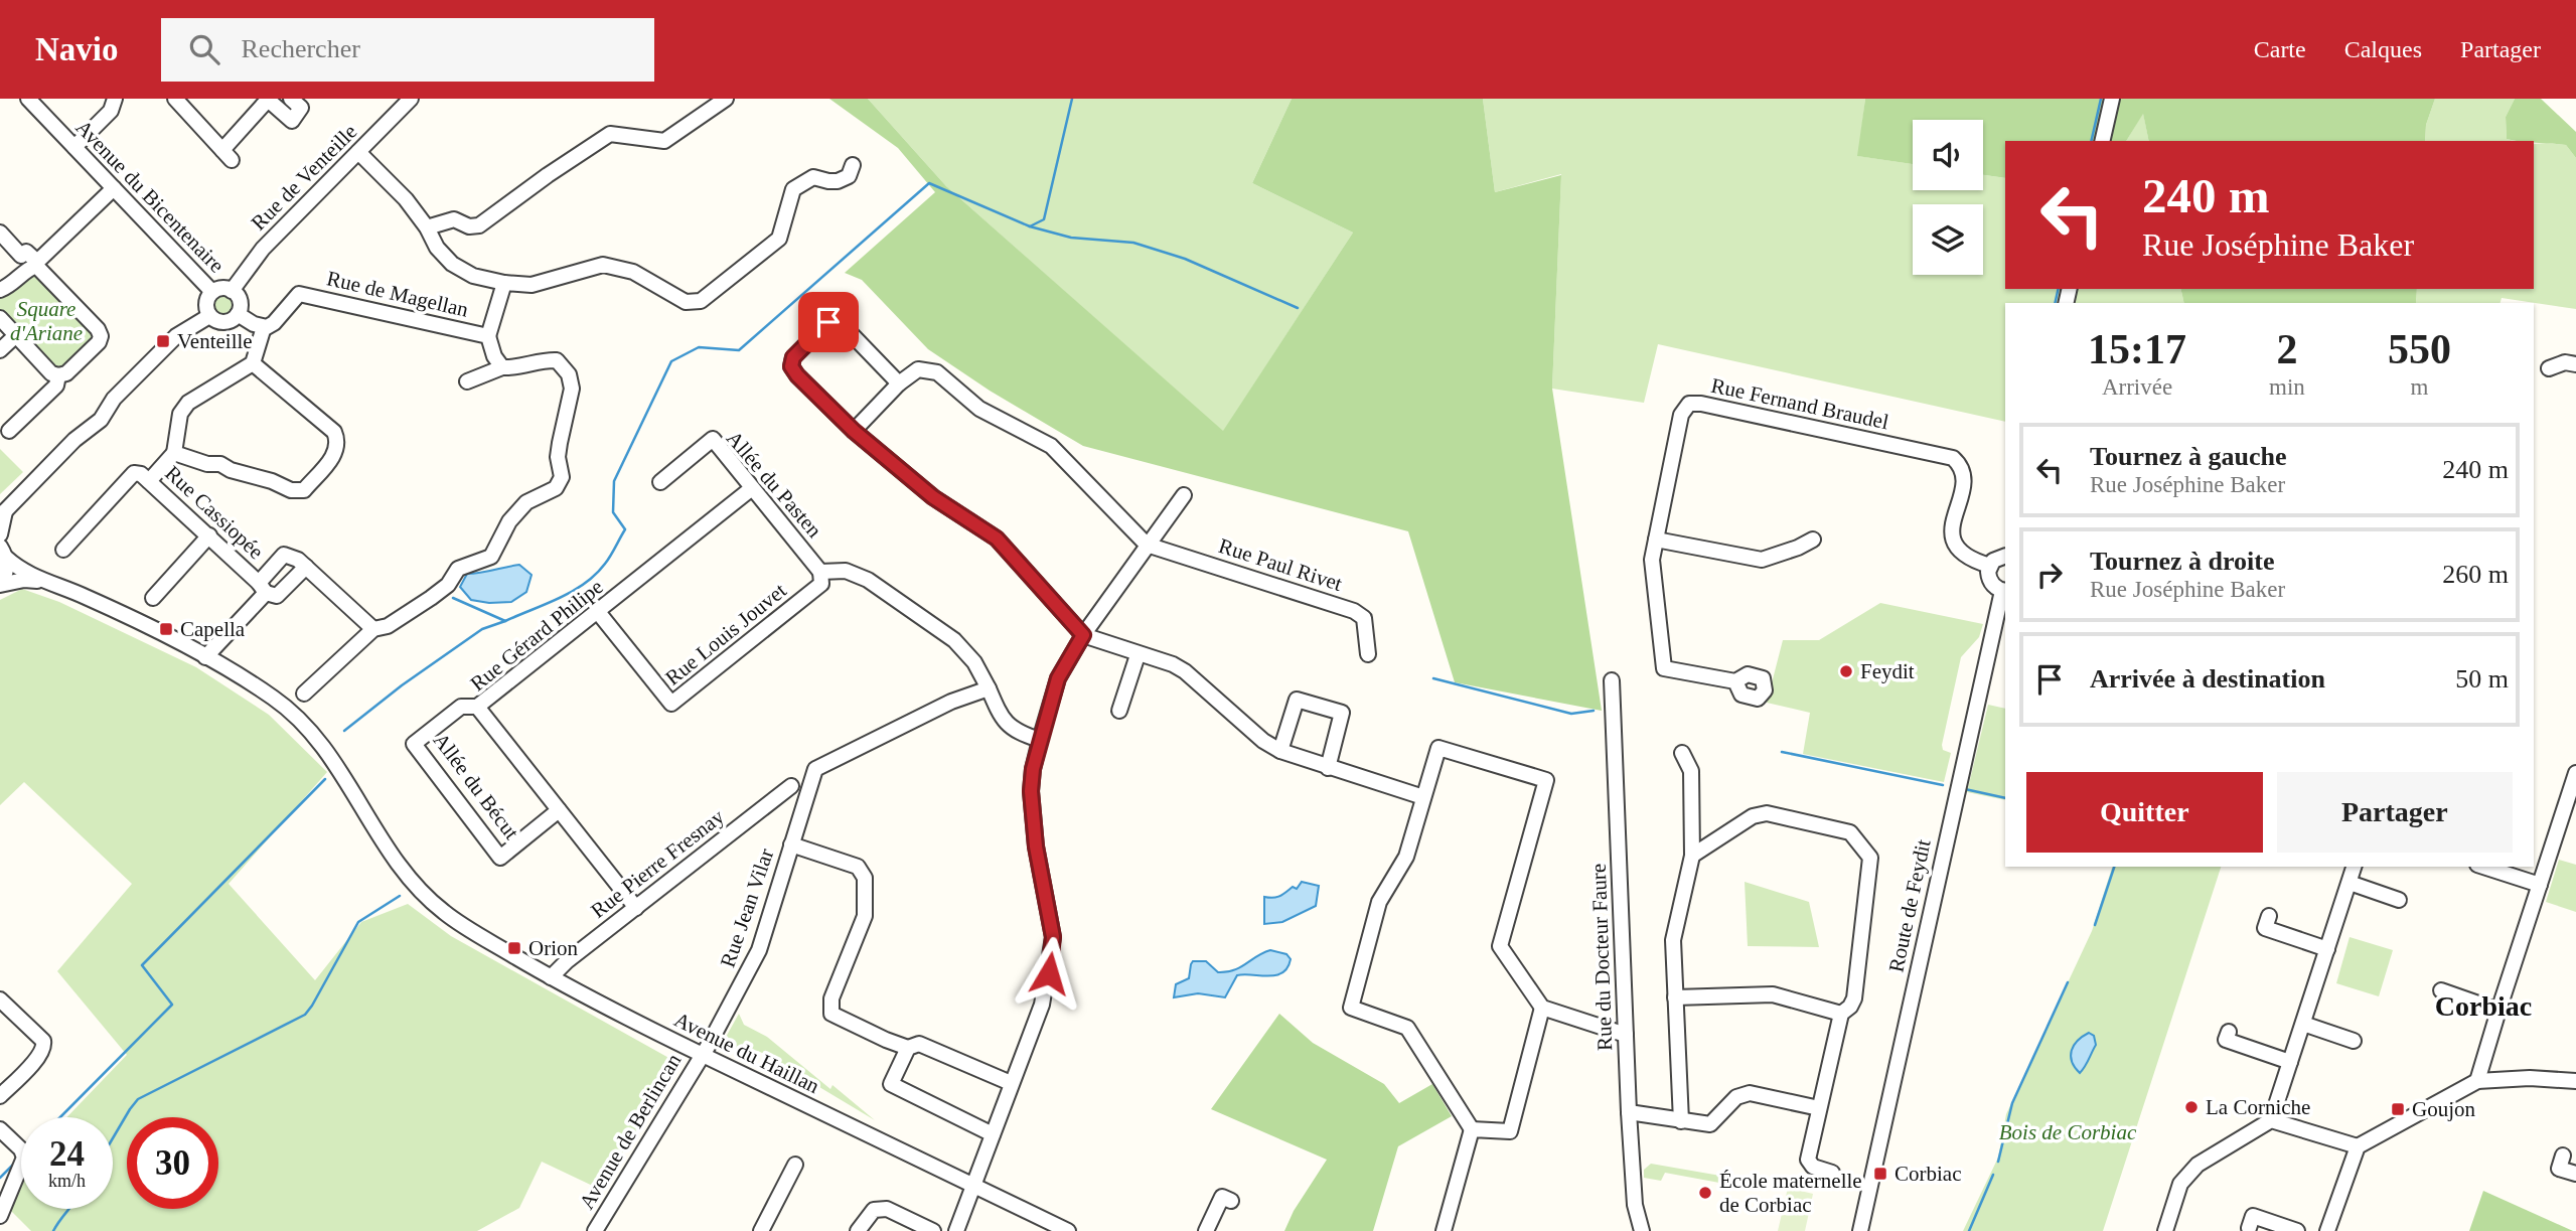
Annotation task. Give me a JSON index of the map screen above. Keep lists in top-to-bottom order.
{
  "streets": {
    "street": [
      "Rue de Venteille",
      "Avenue du Bicentenaire",
      "Rue de Magellan",
      "Rue Fernand Braudel",
      "Allée du Pasten",
      "Rue Cassiopée",
      "Rue Paul Rivet",
      "Rue Louis Jouvet",
      "Rue Gérard Philipe",
      "Allée du Bécut",
      "Rue Pierre Fresnay",
      "Route de Feydit",
      "Rue Jean Vilar",
      "Rue du Docteur Faure",
      "Avenue du Haillan",
      "Avenue de Berlincan"
    ]
  },
  "crossings": [
    ["Rue de Venteille", "Avenue du Bicentenaire"],
    ["Allée du Pasten", "Rue Louis Jouvet"],
    ["Allée du Pasten", "Rue Gérard Philipe"],
    ["Rue Louis Jouvet", "Rue Gérard Philipe"],
    ["Rue Gérard Philipe", "Allée du Bécut"],
    ["Rue Gérard Philipe", "Rue Pierre Fresnay"],
    ["Rue Pierre Fresnay", "Avenue du Haillan"],
    ["Rue Jean Vilar", "Avenue du Haillan"],
    ["Rue Jean Vilar", "Avenue de Berlincan"],
    ["Avenue du Haillan", "Avenue de Berlincan"]
  ],
  "districts": ["Corbiac"],
  "parks": ["Square d'Ariane", "Bois de Corbiac"],
  "places": {
    "transit": [
      "Venteille",
      "Capella",
      "Orion",
      "Goujon",
      "Corbiac"
    ],
    "other": ["Feydit", "La Corniche", "École maternelle de Corbiac"]
  },
  "page": {
    "header": "Navio",
    "search": "Rechercher",
    "nav": ["Carte", "Calques", "Partager"],
    "turn": ["240 m", "Rue Joséphine Baker"],
    "eta": [
      "15:17",
      "Arrivée",
      "2",
      "min",
      "550",
      "m"
    ],
    "list": [
      {
        "name": "Tournez à gauche",
        "note": "Rue Joséphine Baker",
        "value": "240 m"
      },
      {
        "name": "Tournez à droite",
        "note": "Rue Joséphine Baker",
        "value": "260 m"
      },
      {
        "name": "Arrivée à destination",
        "value": "50 m"
      }
    ],
    "buttons": ["Quitter", "Partager"],
    "speed": "24 km/h",
    "limit": "30"
  }
}
